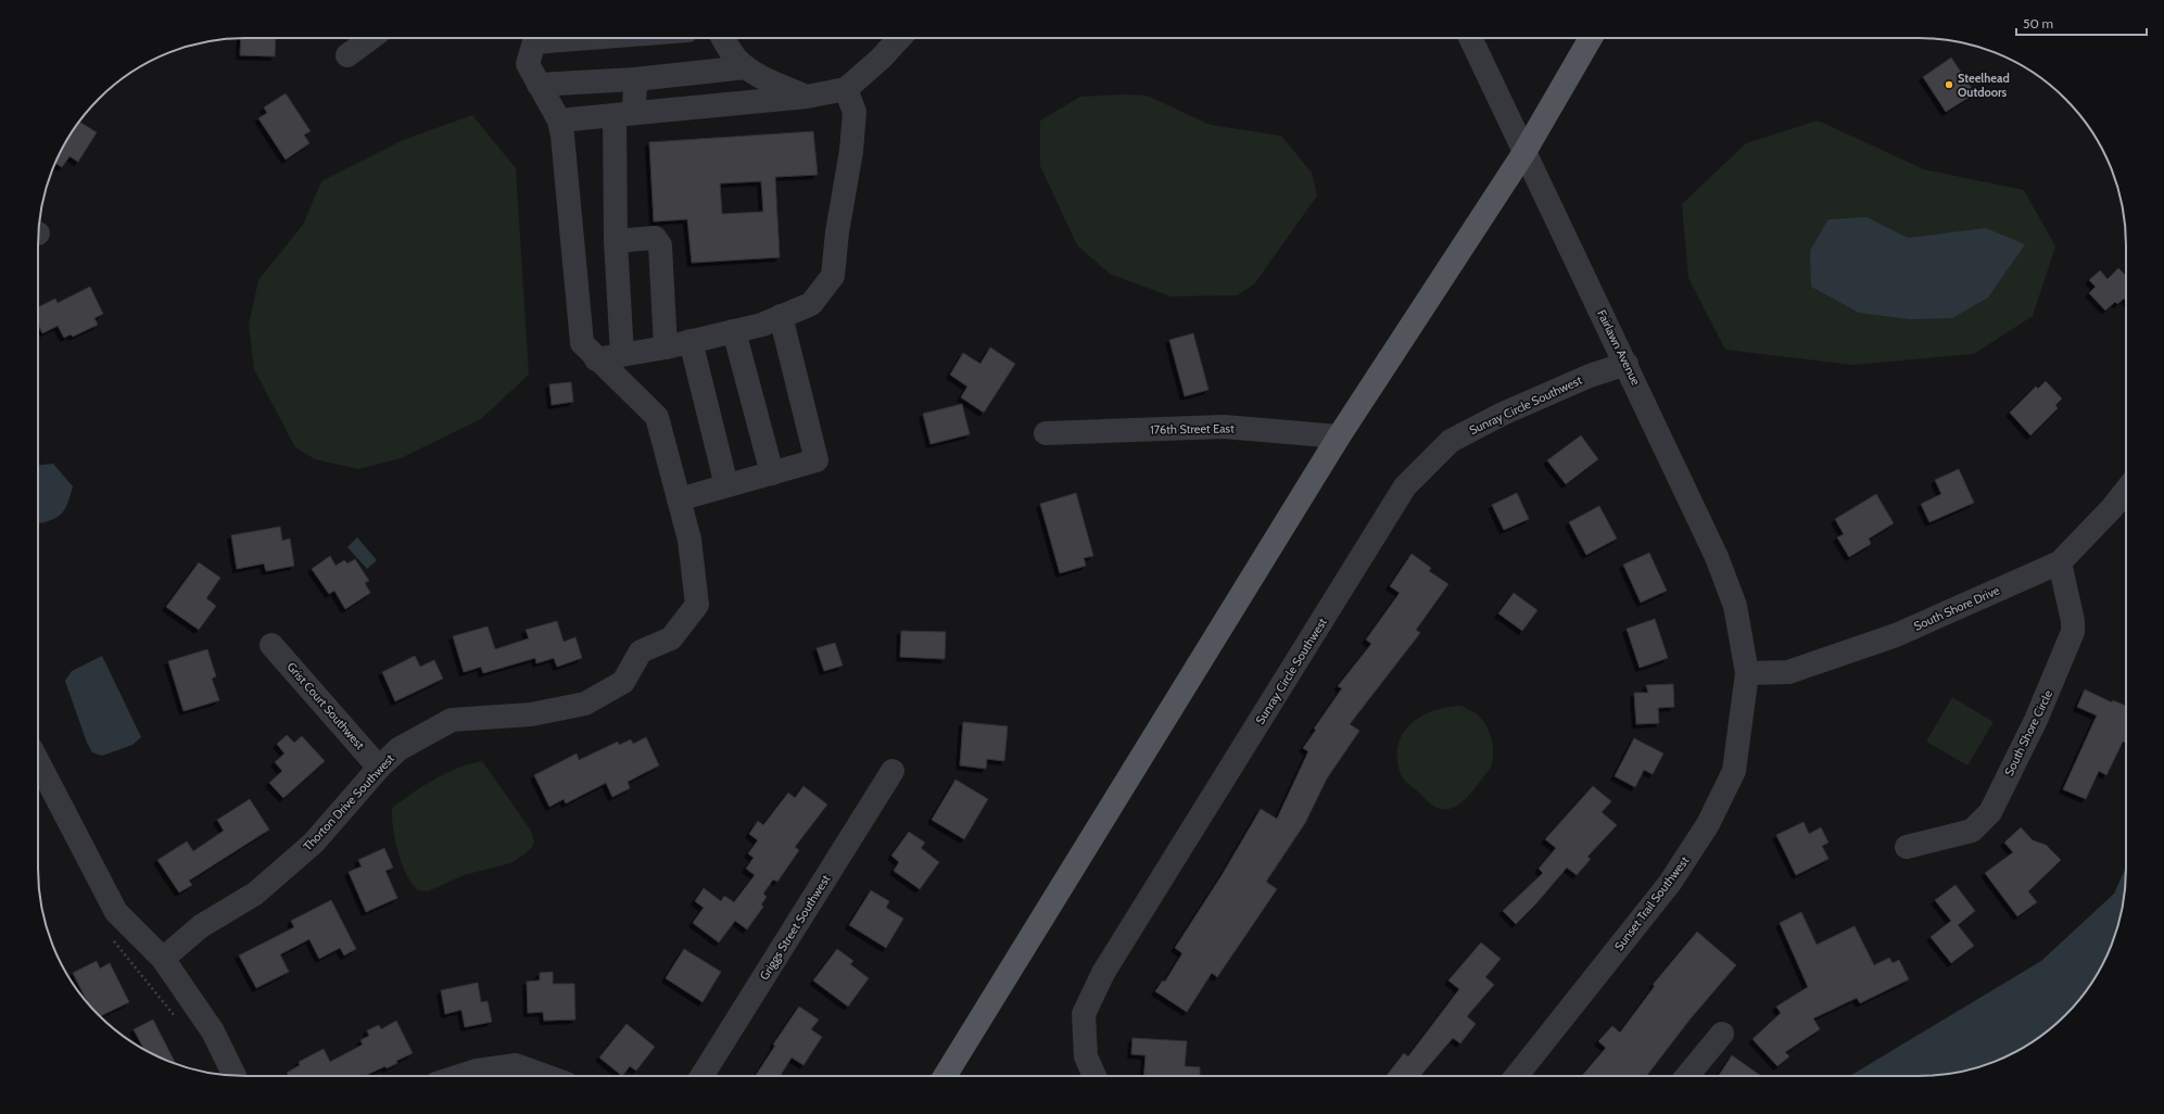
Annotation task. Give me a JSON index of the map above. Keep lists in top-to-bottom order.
{
  "streets": {
    "street": [
      "Fairlawn Avenue",
      "Sunray Circle Southwest",
      "176th Street East",
      "South Shore Drive",
      "Grist Court Southwest",
      "South Shore Circle",
      "Thorton Drive Southwest",
      "Sunset Trail Southwest",
      "Griggs Street Southwest"
    ]
  },
  "crossings": [
    ["Fairlawn Avenue", "Sunray Circle Southwest"],
    ["Fairlawn Avenue", "South Shore Drive"],
    ["Fairlawn Avenue", "Sunset Trail Southwest"],
    ["South Shore Drive", "South Shore Circle"],
    ["South Shore Drive", "Sunset Trail Southwest"],
    ["Grist Court Southwest", "Thorton Drive Southwest"]
  ],
  "places": ["Steelhead Outdoors"],
  "scale_bar": "50 m"
}
